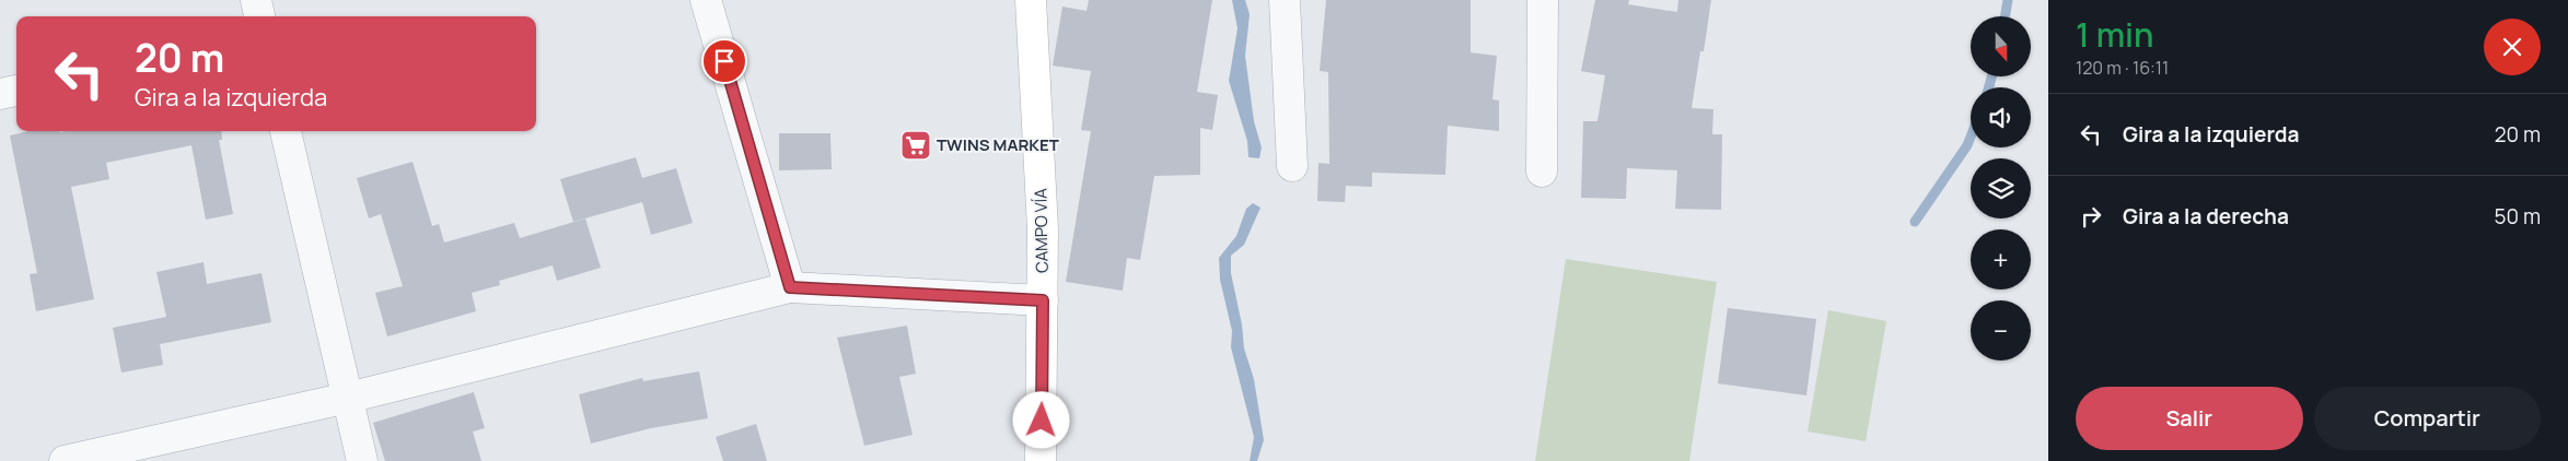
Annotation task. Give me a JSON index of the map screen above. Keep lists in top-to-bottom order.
{
  "streets": {
    "street": ["CAMPO VÍA"]
  },
  "places": {
    "supermarket": ["TWINS MARKET"]
  },
  "north": "bottom",
  "page": {
    "heading": ["1 min", "120 m · 16:11"],
    "map_buttons": ["+", "−"],
    "turn": ["20 m", "Gira a la izquierda"],
    "list": [
      {
        "name": "Gira a la izquierda",
        "value": "20 m"
      },
      {
        "name": "Gira a la derecha",
        "value": "50 m"
      }
    ],
    "buttons": ["Salir", "Compartir"]
  }
}
